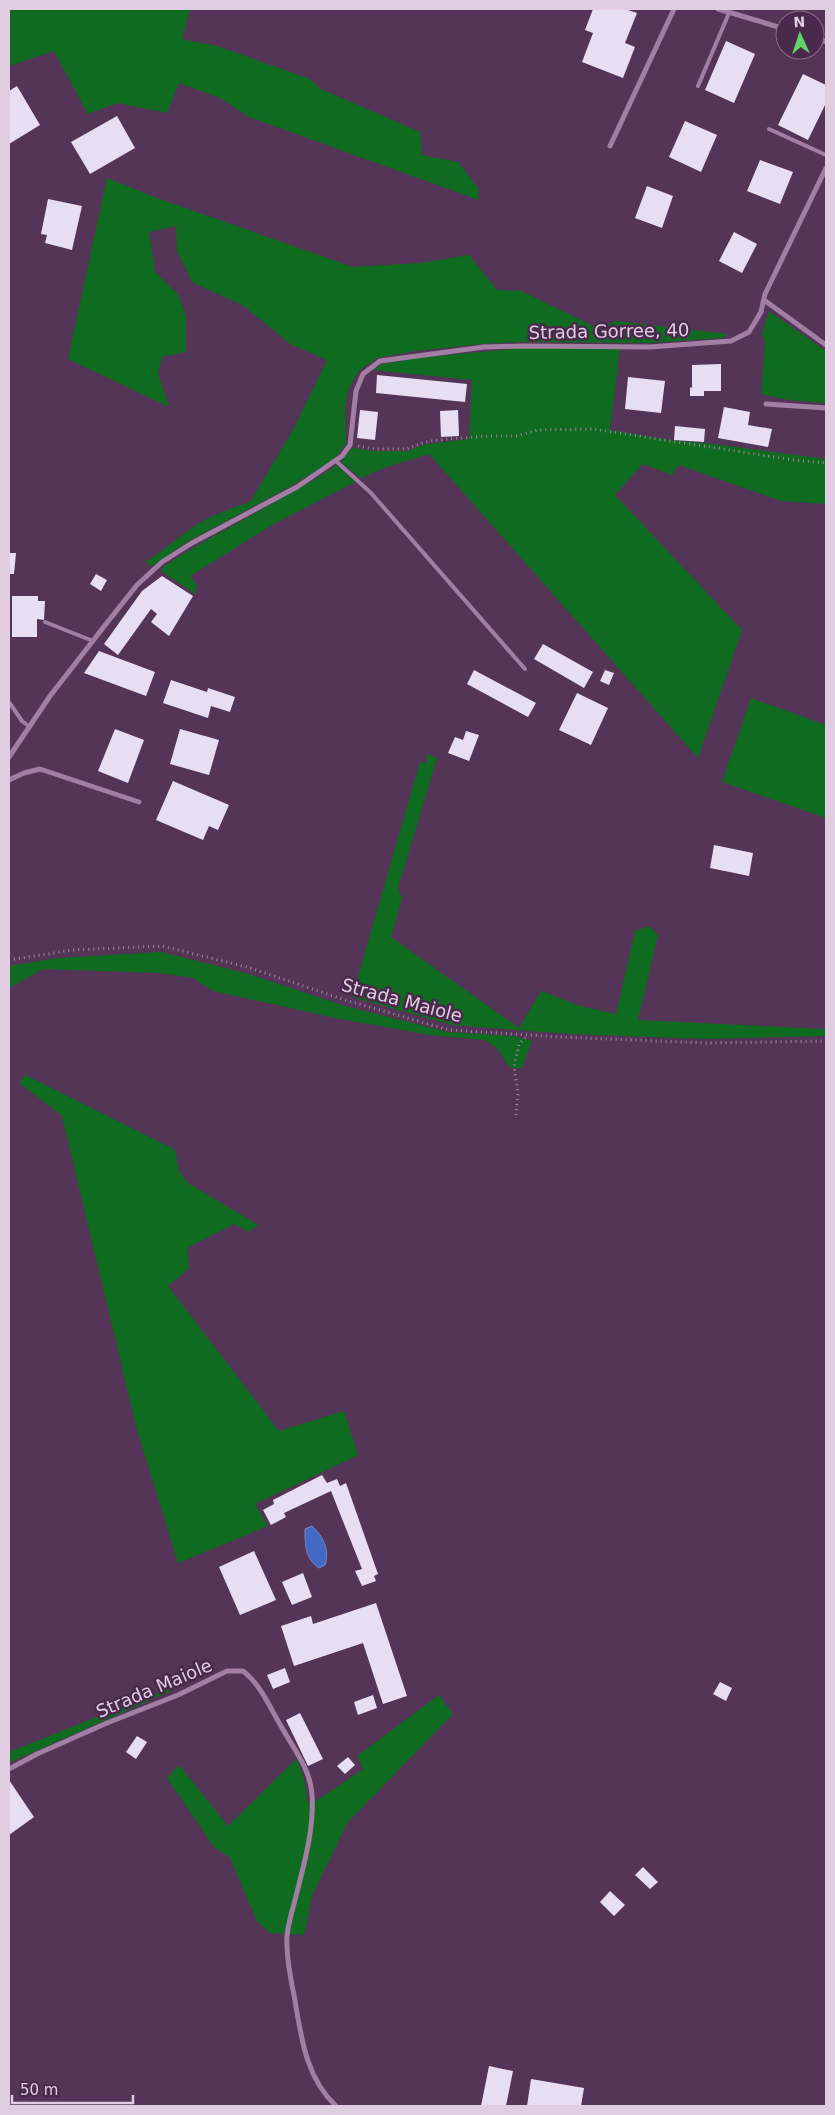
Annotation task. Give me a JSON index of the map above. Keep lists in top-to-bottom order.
{
  "streets": {
    "street": ["Strada Gorree, 40", "Strada Maiole"]
  },
  "scale_bar": "50 m",
  "north": "top"
}
